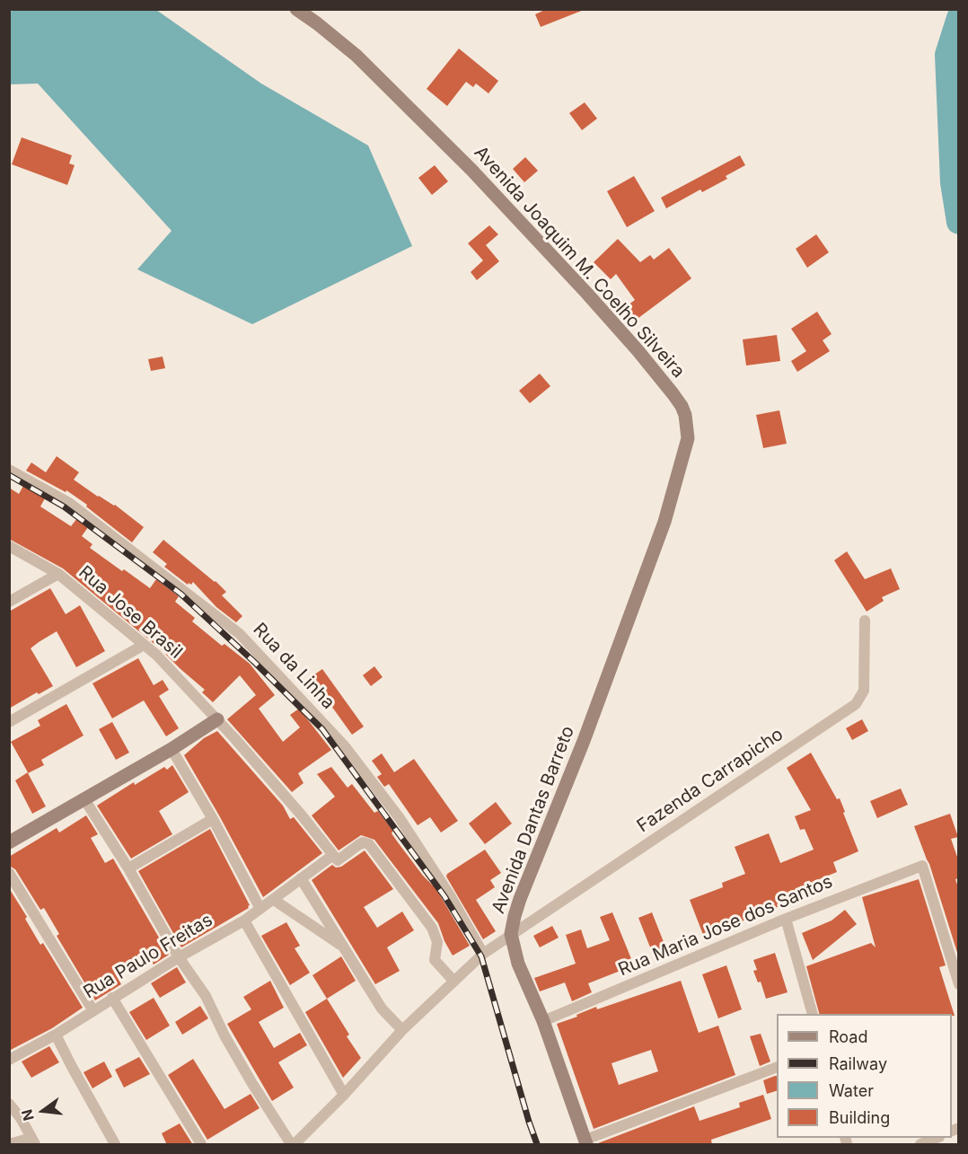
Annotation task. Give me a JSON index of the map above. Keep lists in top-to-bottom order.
{
  "streets": {
    "main road": ["Avenida Joaquim M. Coelho Silveira", "Avenida Dantas Barreto"],
    "street": [
      "Rua Jose Brasil",
      "Rua da Linha",
      "Fazenda Carrapicho",
      "Rua Maria Jose dos Santos",
      "Rua Paulo Freitas"
    ]
  },
  "crossings": [
    ["Avenida Joaquim M. Coelho Silveira", "Avenida Dantas Barreto"],
    ["Rua Jose Brasil", "Rua Paulo Freitas"],
    ["Rua da Linha", "Fazenda Carrapicho"],
    ["Fazenda Carrapicho", "Avenida Dantas Barreto"],
    ["Fazenda Carrapicho", "Rua Paulo Freitas"],
    ["Avenida Dantas Barreto", "Rua Maria Jose dos Santos"]
  ],
  "legend": [
    "Road",
    "Railway",
    "Water",
    "Building"
  ],
  "north": "left"
}
